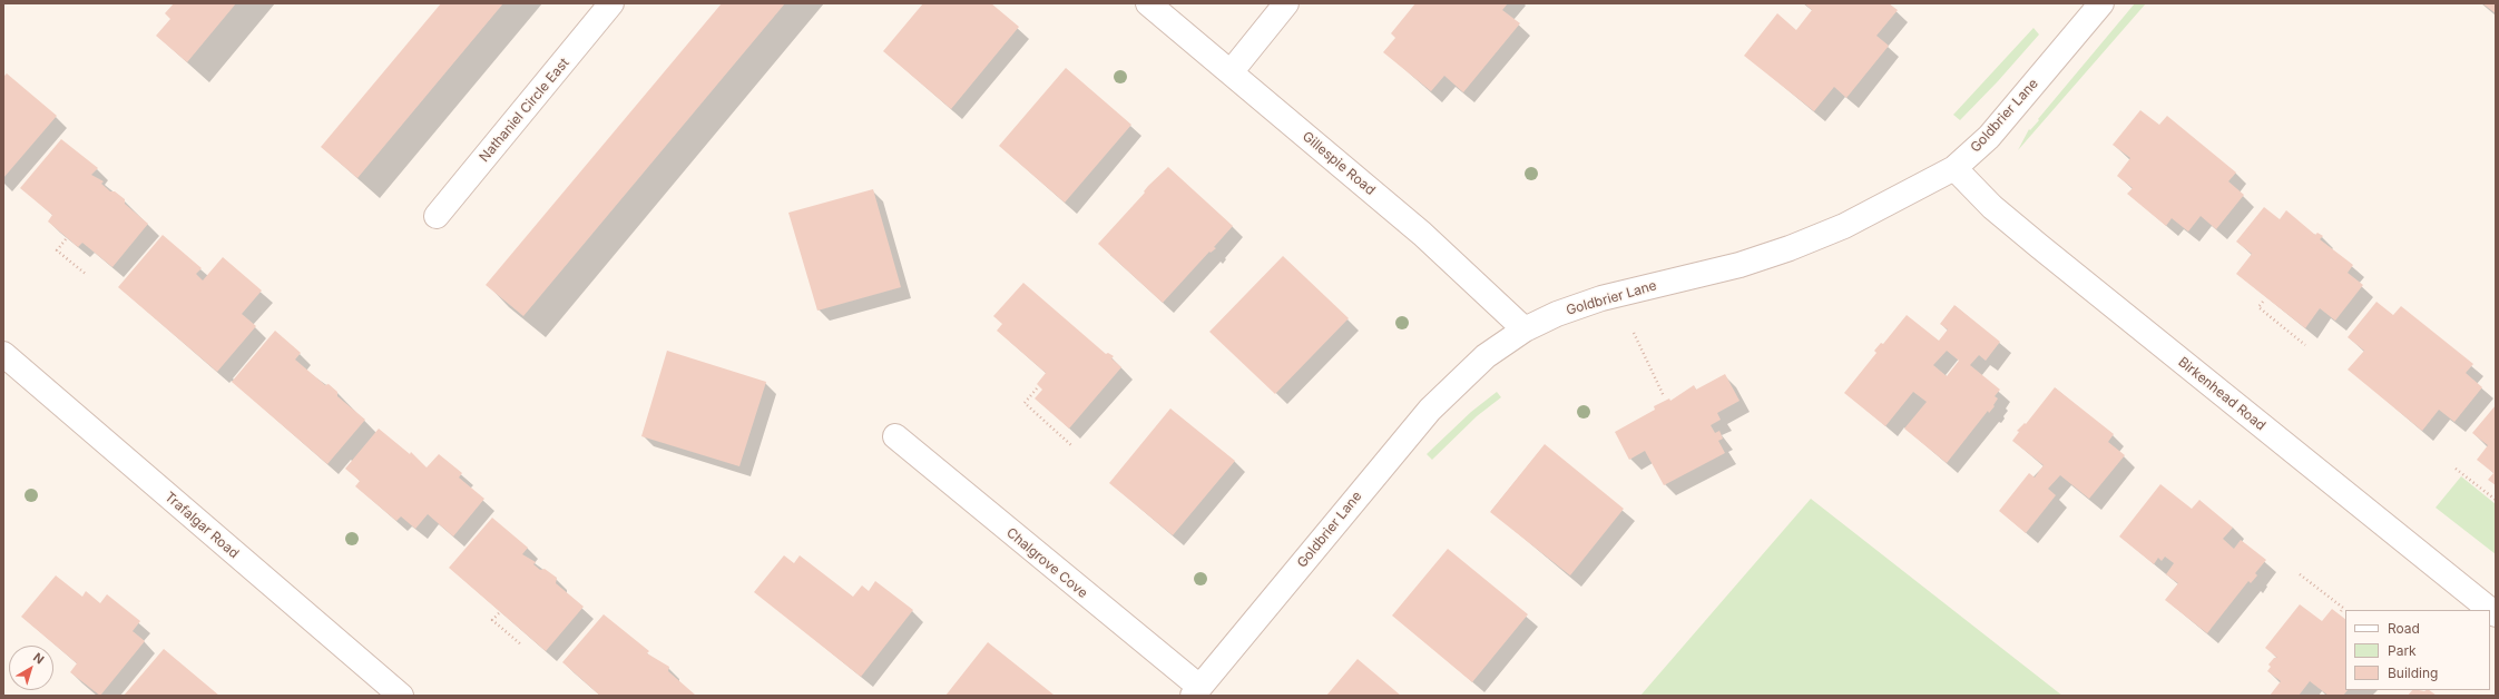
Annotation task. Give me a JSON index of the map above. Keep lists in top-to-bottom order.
{
  "streets": {
    "street": [
      "Nathaniel Circle East",
      "Goldbrier Lane",
      "Gillespie Road",
      "Birkenhead Road",
      "Trafalgar Road",
      "Chalgrove Cove"
    ]
  },
  "crossings": [
    ["Goldbrier Lane", "Gillespie Road"],
    ["Goldbrier Lane", "Birkenhead Road"],
    ["Goldbrier Lane", "Chalgrove Cove"]
  ],
  "legend": ["Road", "Park", "Building"],
  "north": "top right"
}
